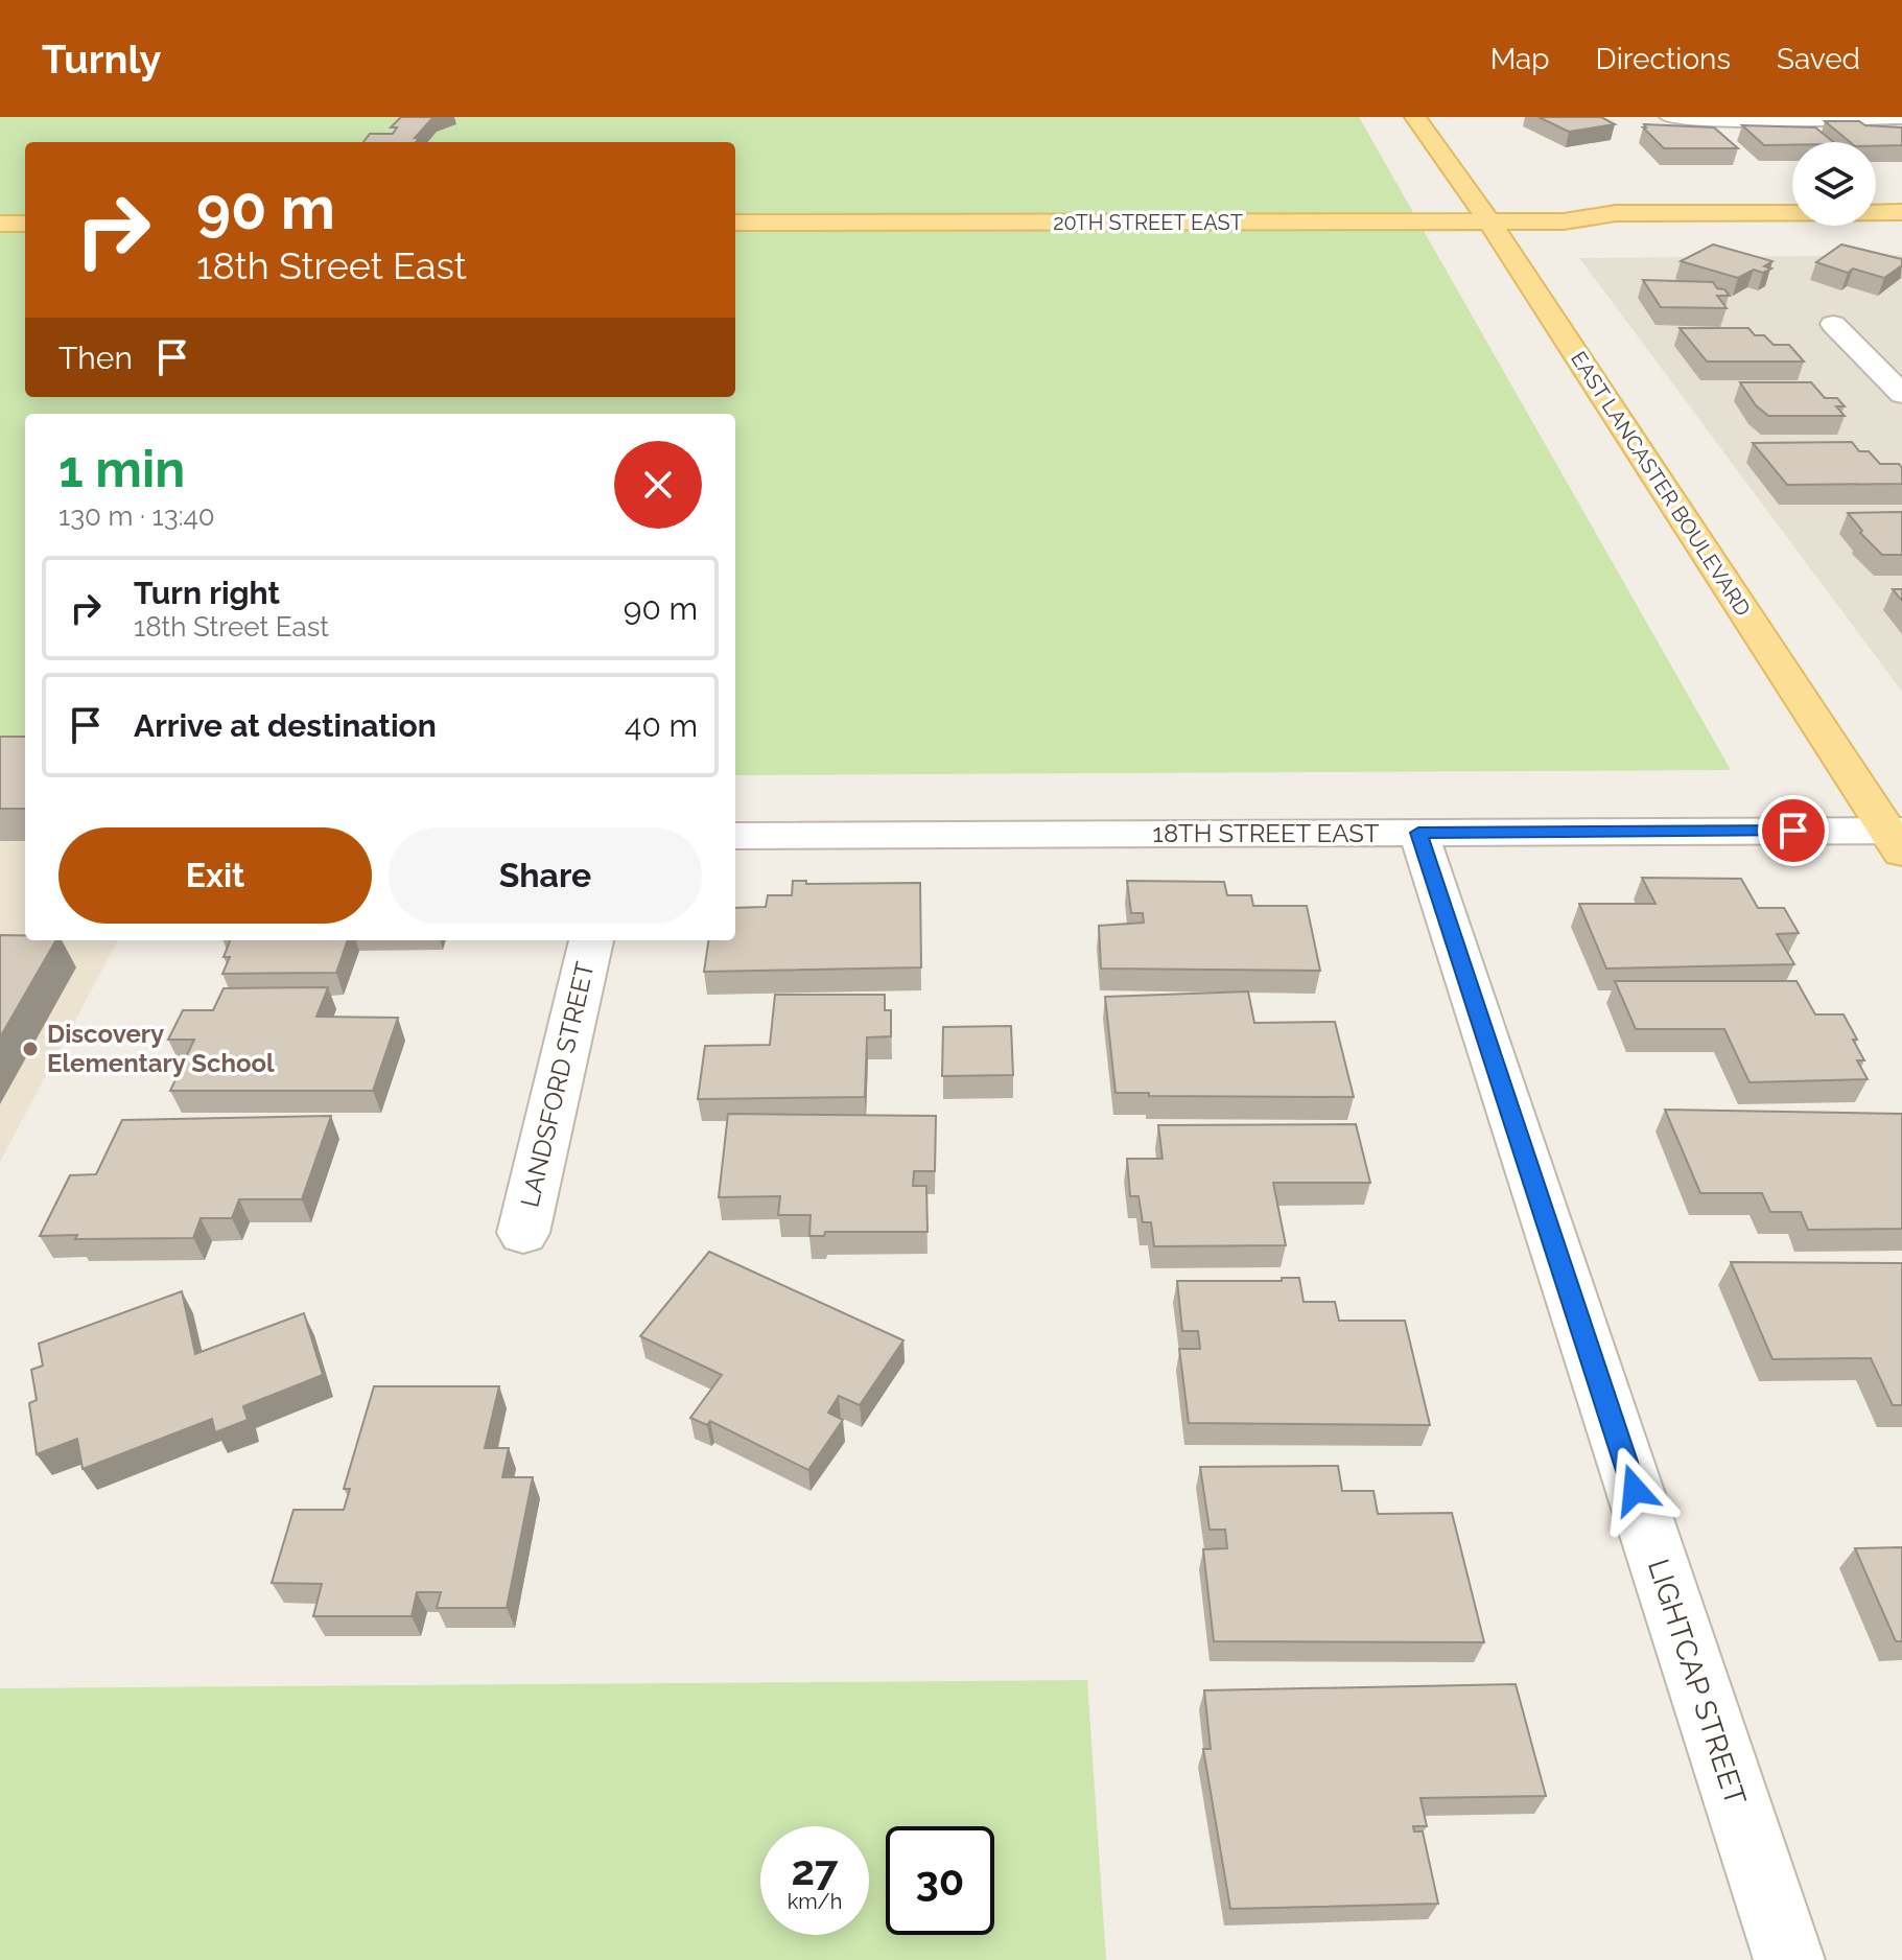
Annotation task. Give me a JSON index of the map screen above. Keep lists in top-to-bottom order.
{
  "streets": {
    "main road": ["20TH STREET EAST", "EAST LANCASTER BOULEVARD"],
    "street": ["18TH STREET EAST", "LANDSFORD STREET", "LIGHTCAP STREET"]
  },
  "crossings": [
    ["20TH STREET EAST", "EAST LANCASTER BOULEVARD"],
    ["EAST LANCASTER BOULEVARD", "18TH STREET EAST"],
    ["18TH STREET EAST", "LIGHTCAP STREET"]
  ],
  "places": ["Discovery Elementary School"],
  "page": {
    "header": "Turnly",
    "nav": ["Map", "Directions", "Saved"],
    "turn": ["90 m", "18th Street East"],
    "then": "Then",
    "heading": ["1 min", "130 m · 13:40"],
    "list": [
      {
        "name": "Turn right",
        "note": "18th Street East",
        "value": "90 m"
      },
      {
        "name": "Arrive at destination",
        "value": "40 m"
      }
    ],
    "buttons": ["Exit", "Share"],
    "speed": "27 km/h",
    "limit": "30"
  }
}
